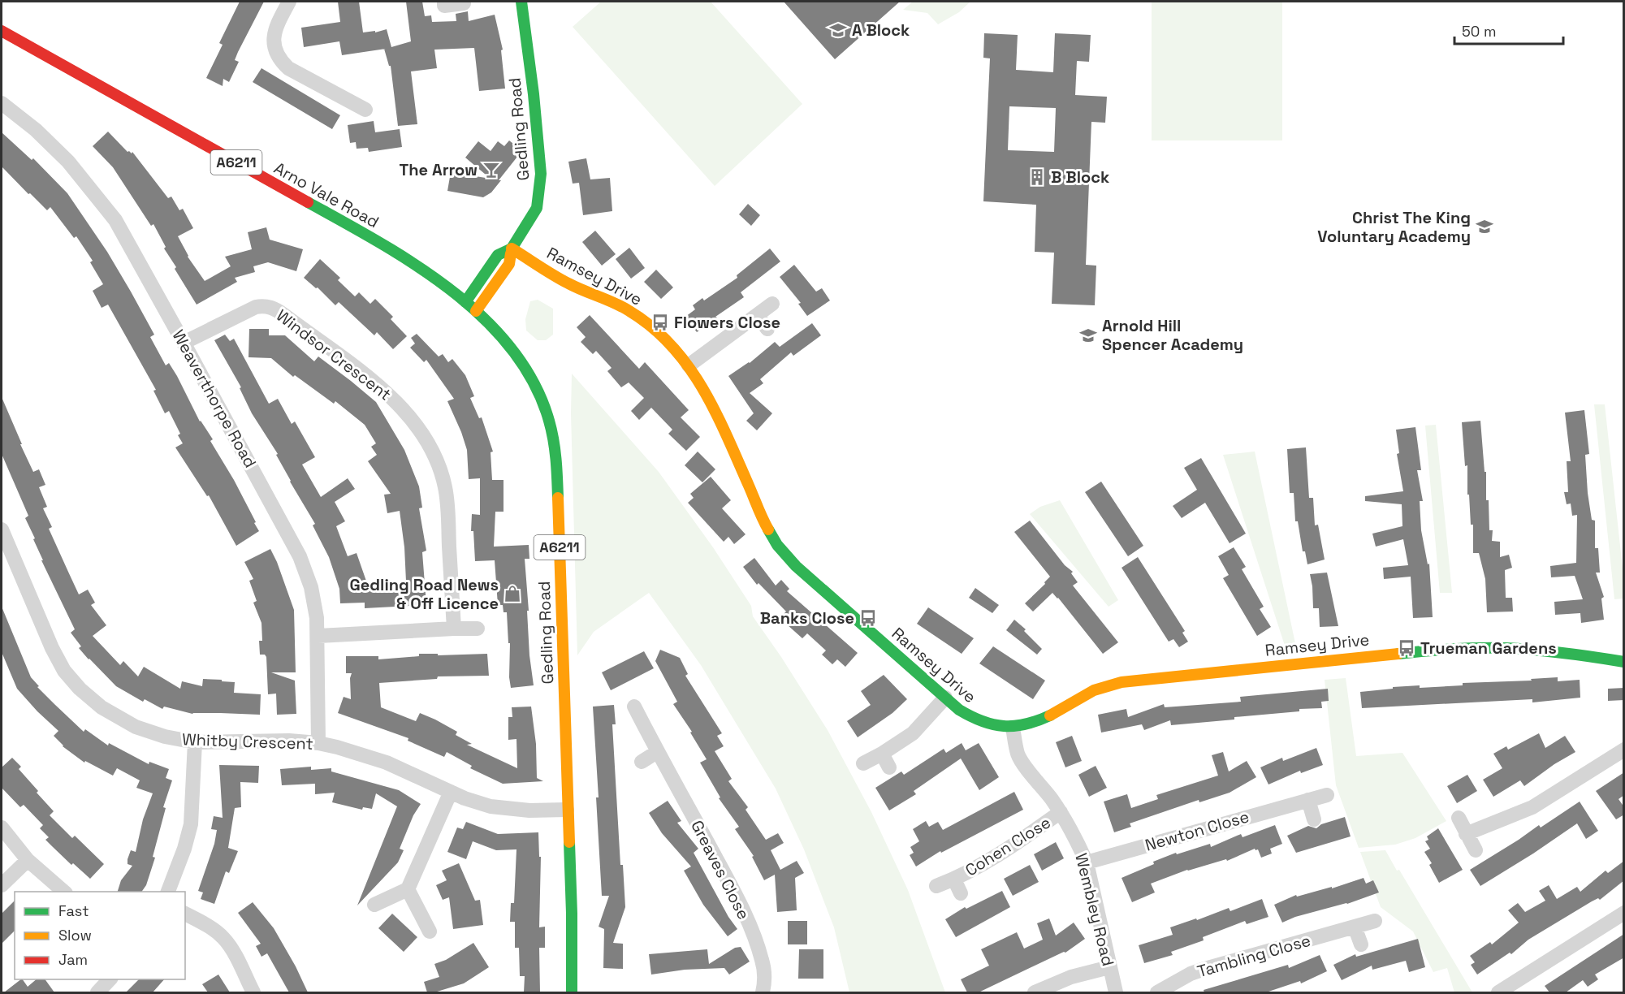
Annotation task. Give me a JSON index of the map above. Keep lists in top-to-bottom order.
{
  "streets": {
    "street": [
      "Gedling Road",
      "A6211",
      "Arno Vale Road",
      "Ramsey Drive",
      "Windsor Crescent",
      "Weaverthorpe Road",
      "Whitby Crescent",
      "Newton Close",
      "Cohen Close",
      "Greaves Close",
      "Wembley Road",
      "Tambling Close"
    ]
  },
  "crossings": [
    ["Gedling Road", "Arno Vale Road"],
    ["Gedling Road", "Ramsey Drive"],
    ["Gedling Road", "Whitby Crescent"],
    ["Ramsey Drive", "Wembley Road"],
    ["Windsor Crescent", "Weaverthorpe Road"],
    ["Weaverthorpe Road", "Whitby Crescent"],
    ["Newton Close", "Wembley Road"],
    ["Cohen Close", "Wembley Road"]
  ],
  "places": {
    "school or university": ["A Block", "Christ The King Voluntary Academy", "Arnold Hill Spencer Academy"],
    "bar": ["The Arrow"],
    "building": ["B Block"],
    "bus stop": ["Flowers Close", "Banks Close", "Trueman Gardens"],
    "shop": ["Gedling Road News & Off Licence"]
  },
  "legend": ["Fast", "Slow", "Jam"],
  "scale_bar": "50 m"
}
